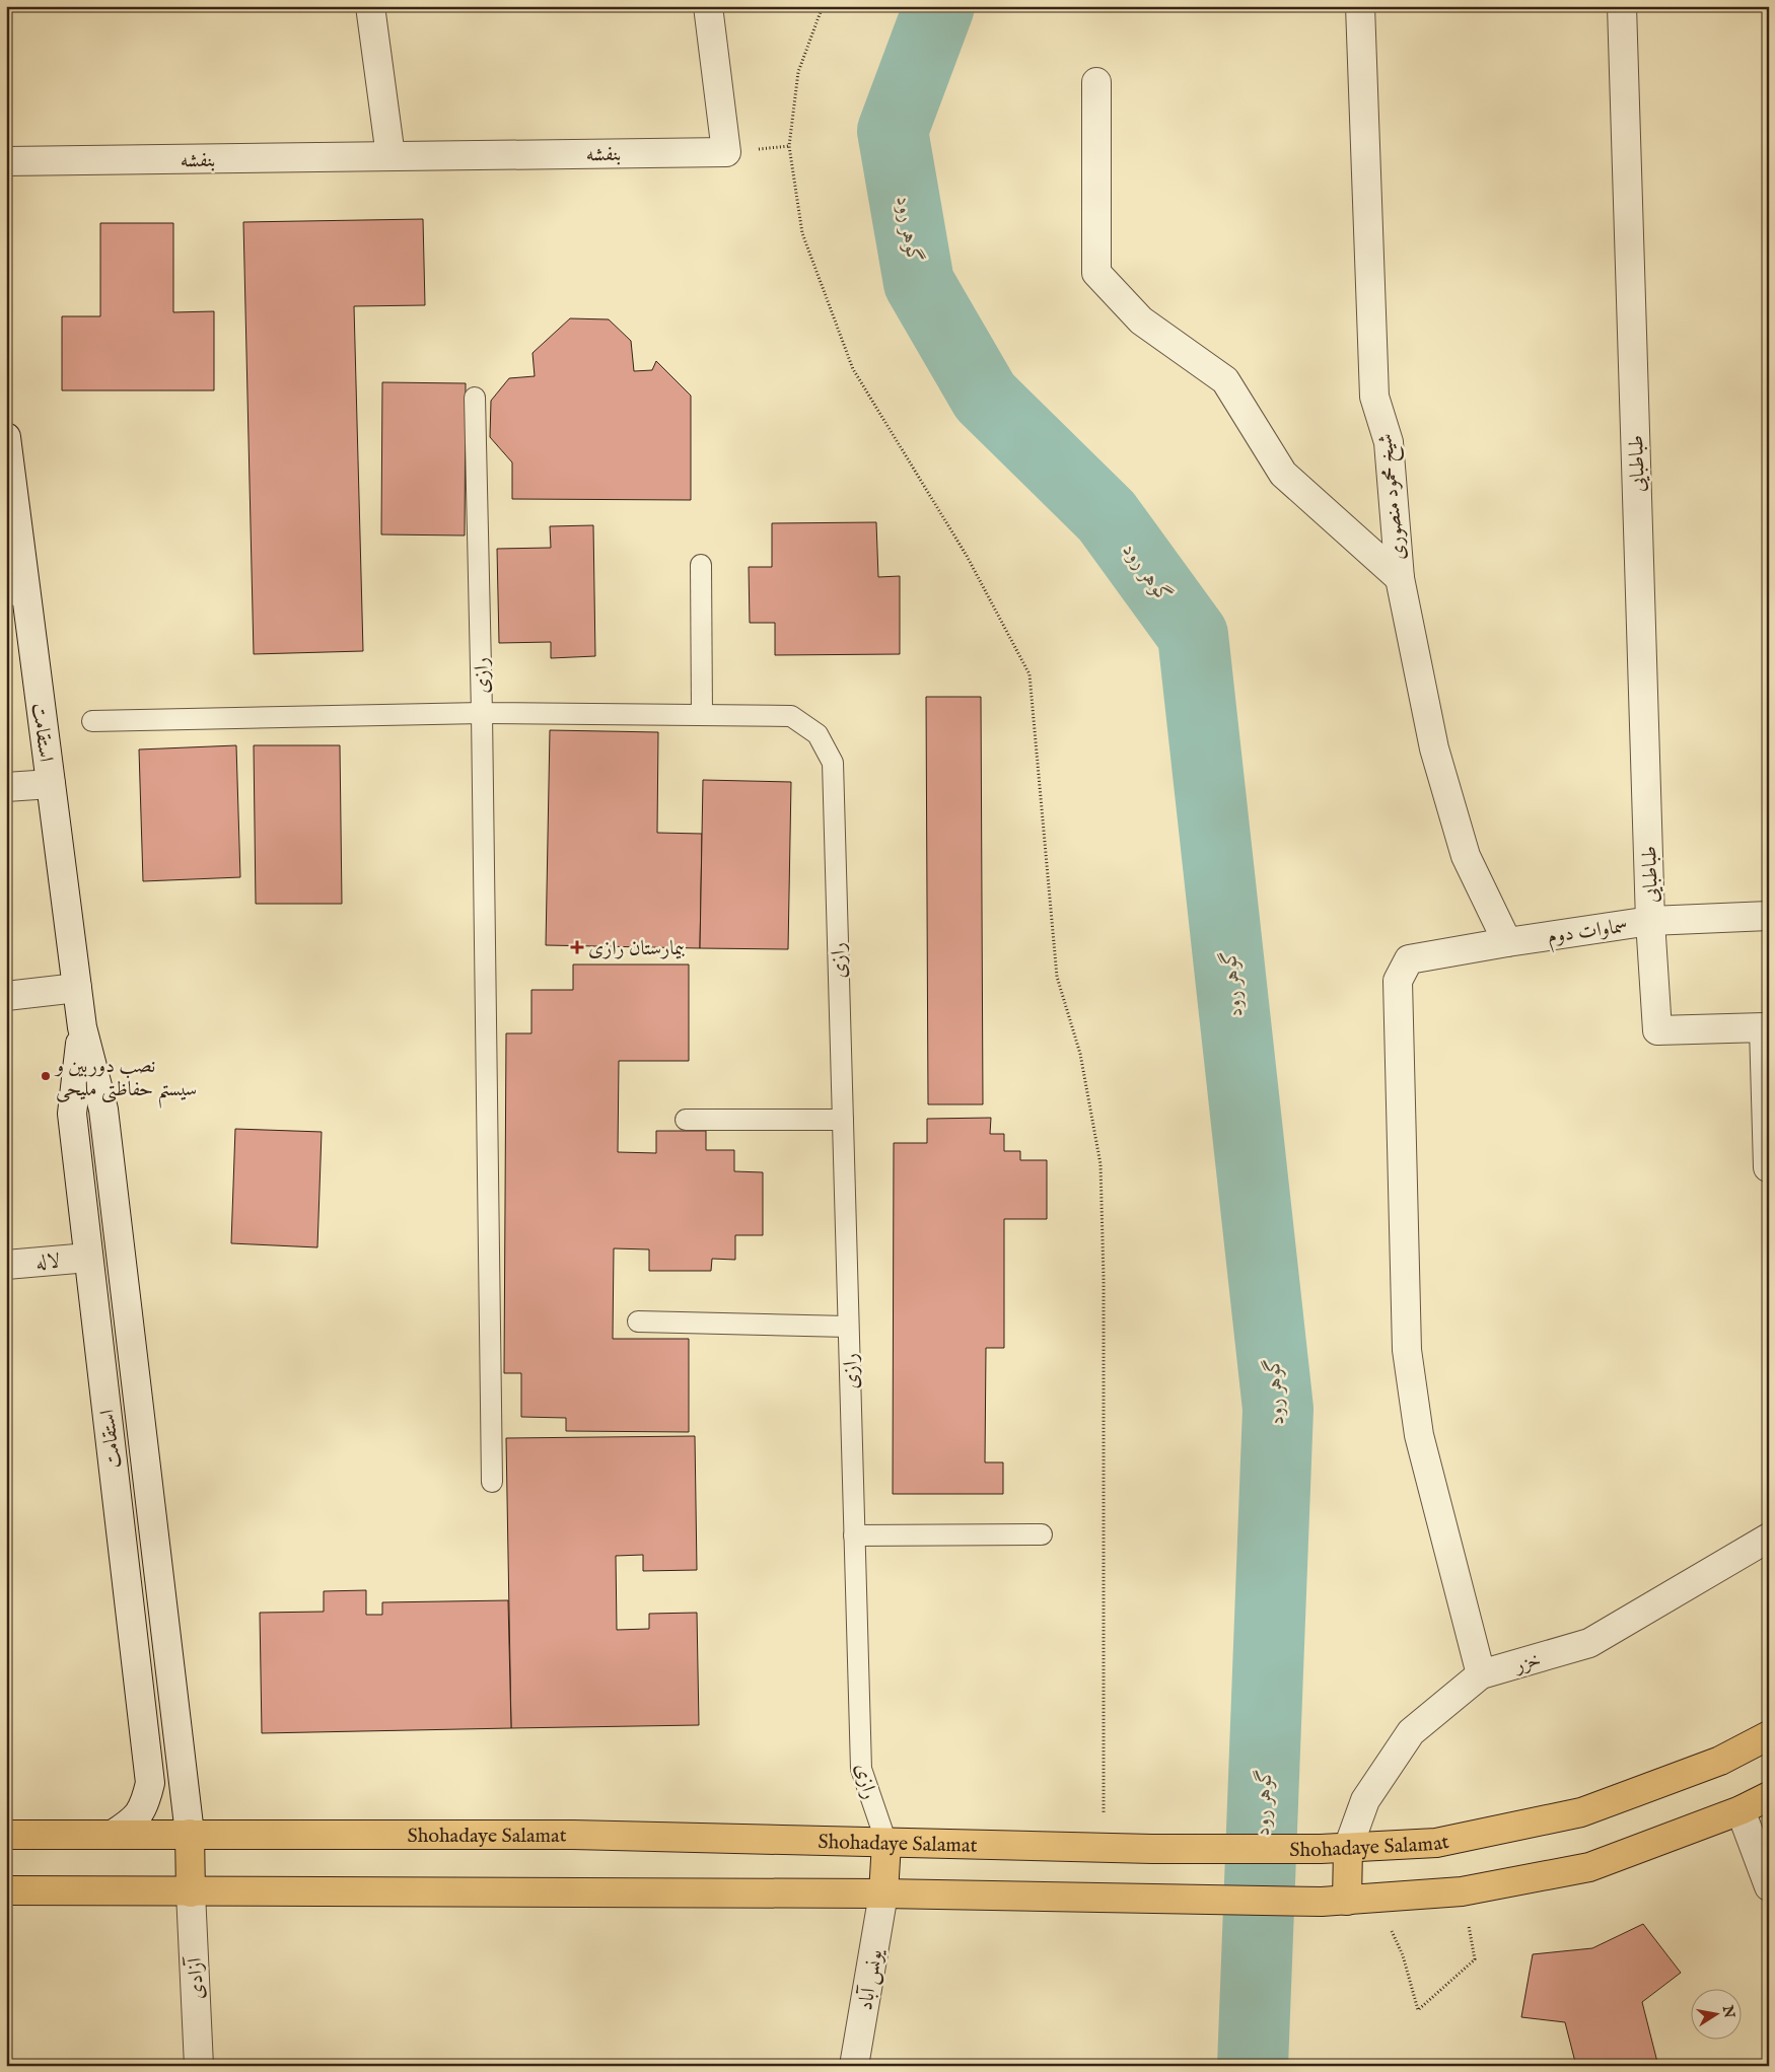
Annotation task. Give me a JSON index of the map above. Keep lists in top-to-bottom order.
{
  "streets": {
    "main road": ["Shohadaye Salamat"],
    "street": [
      "بنفشه",
      "طباطبایی",
      "شیخ محمود منصوری",
      "استقامت",
      "سماوات دوم",
      "لاله",
      "خزر",
      "آزادی",
      "یونس آباد"
    ],
    "lane": ["رازی"]
  },
  "crossings": [
    ["طباطبایی", "سماوات دوم"],
    ["شیخ محمود منصوری", "سماوات دوم"],
    ["رازی", "Shohadaye Salamat"],
    ["استقامت", "لاله"],
    ["استقامت", "Shohadaye Salamat"],
    ["سماوات دوم", "خزر"],
    ["خزر", "Shohadaye Salamat"]
  ],
  "water": ["گوهر رود"],
  "places": {
    "health": ["بیمارستان رازی"],
    "other": ["نصب دوربین و سیستم حفاظتی ملیحی"]
  },
  "north": "right"
}
